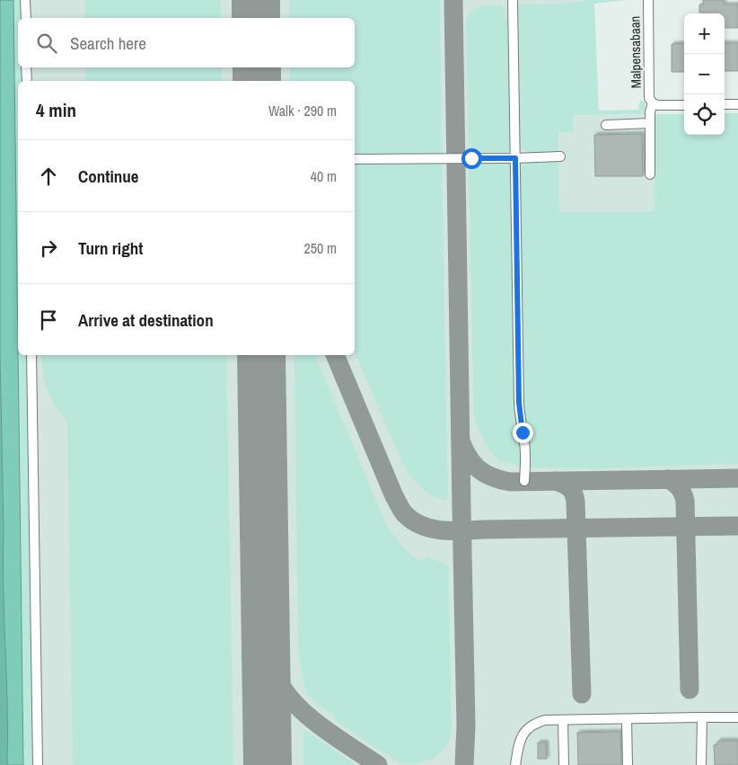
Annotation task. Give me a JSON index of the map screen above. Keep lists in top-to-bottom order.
{
  "streets": {
    "street": ["Malpensabaan"]
  },
  "page": {
    "map_buttons": ["+", "−"],
    "search": "Search here",
    "heading": ["4 min", "Walk · 290 m"],
    "list": [
      ["Continue", "40 m"],
      ["Turn right", "250 m"],
      "Arrive at destination"
    ]
  }
}
